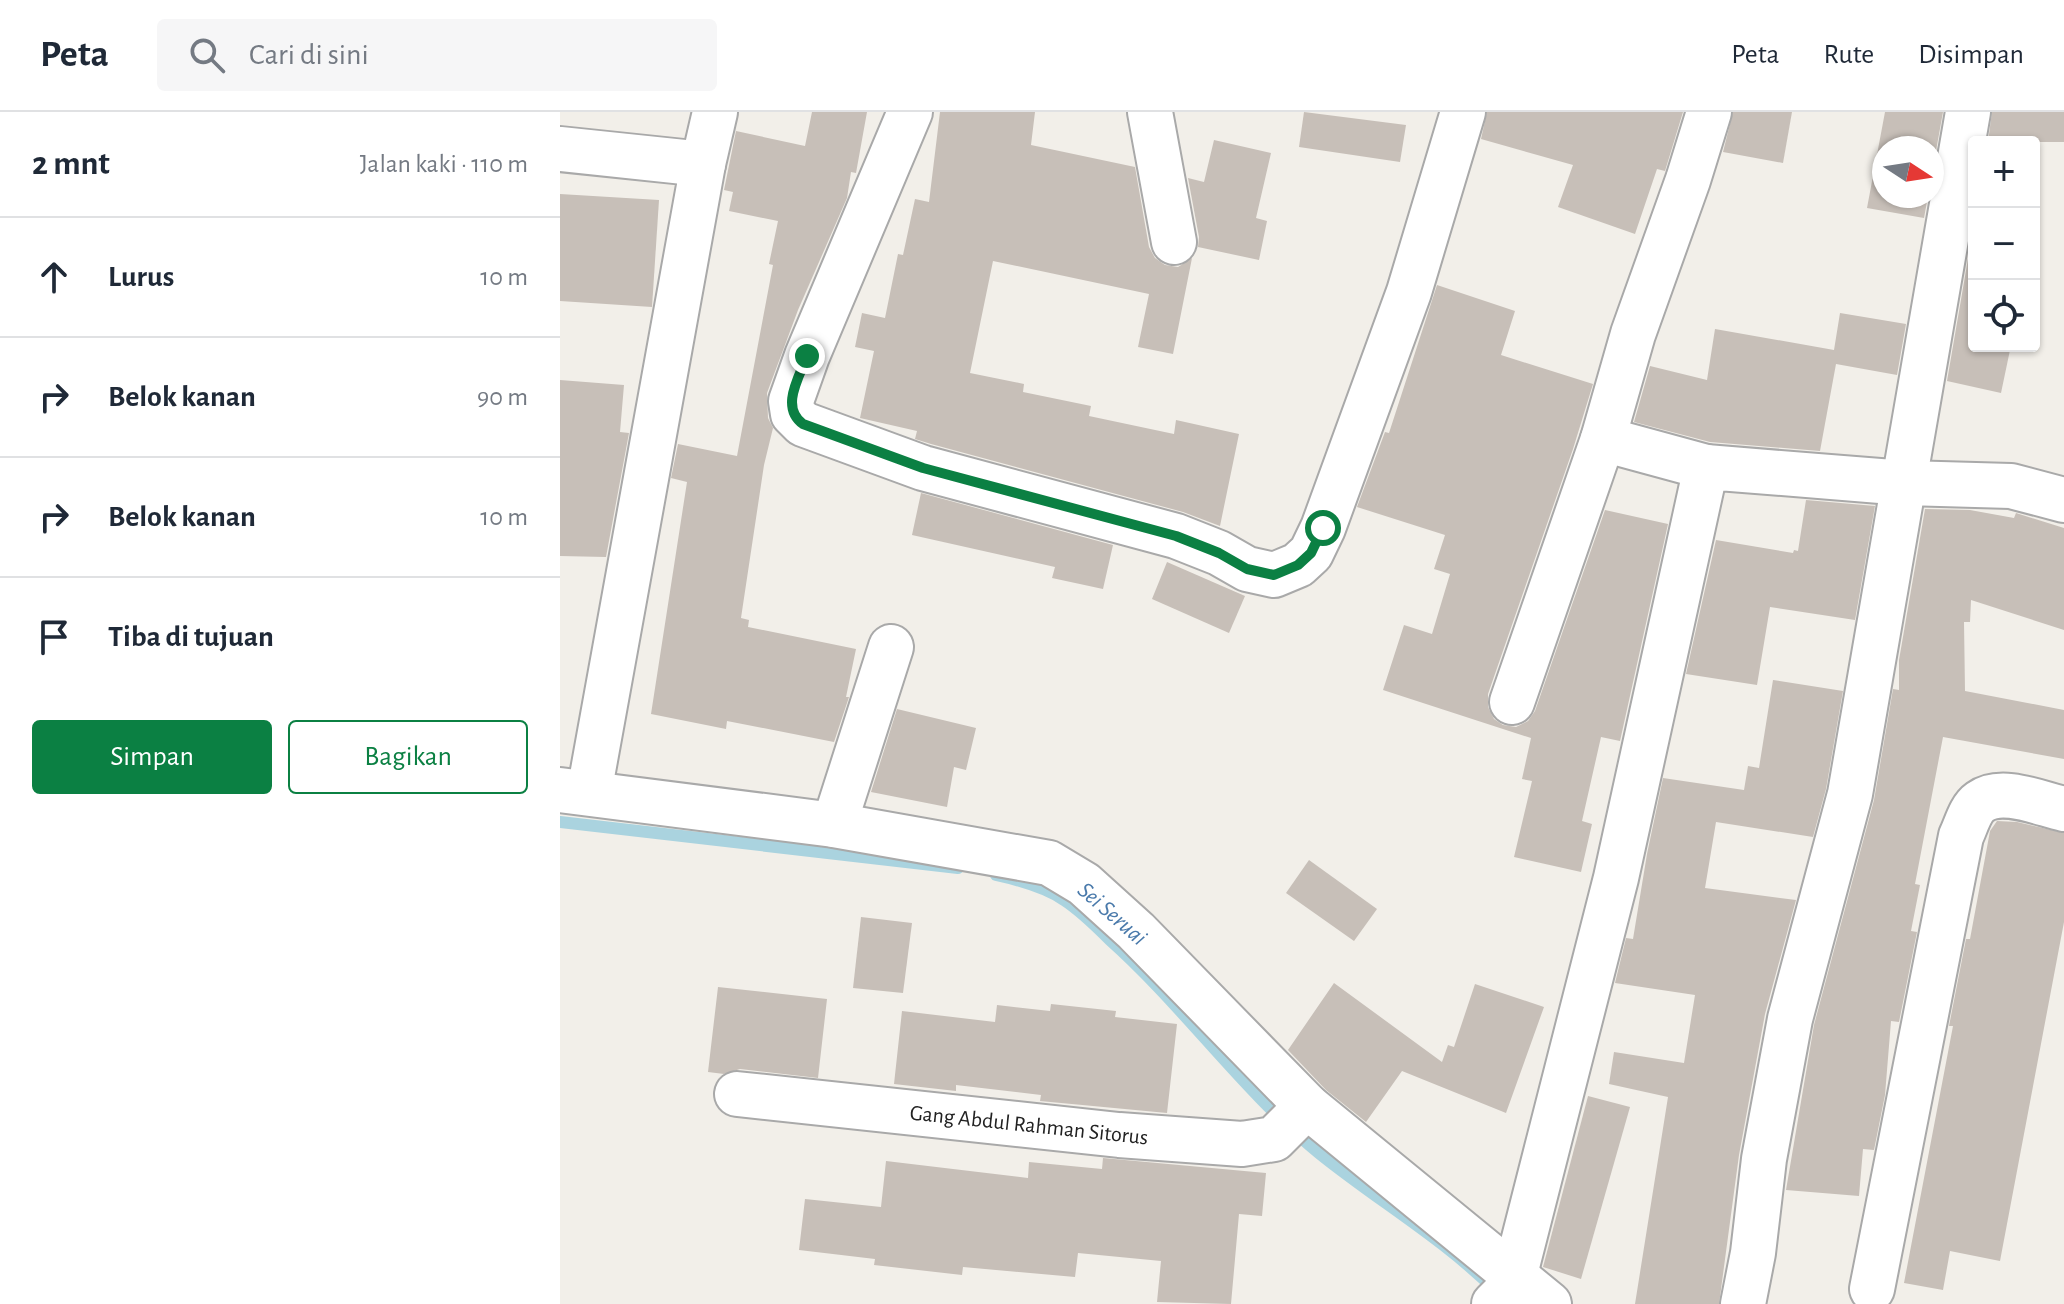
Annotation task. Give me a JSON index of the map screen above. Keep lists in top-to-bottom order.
{
  "streets": {
    "street": ["Gang Abdul Rahman Sitorus"]
  },
  "water": ["Sei Seruai"],
  "north": "right",
  "page": {
    "header": "Peta",
    "search": "Cari di sini",
    "nav": ["Peta", "Rute", "Disimpan"],
    "heading": ["2 mnt", "Jalan kaki · 110 m"],
    "map_buttons": ["+", "−"],
    "list": [
      ["Lurus", "10 m"],
      ["Belok kanan", "90 m"],
      ["Belok kanan", "10 m"],
      "Tiba di tujuan"
    ],
    "buttons": ["Simpan", "Bagikan"]
  }
}
